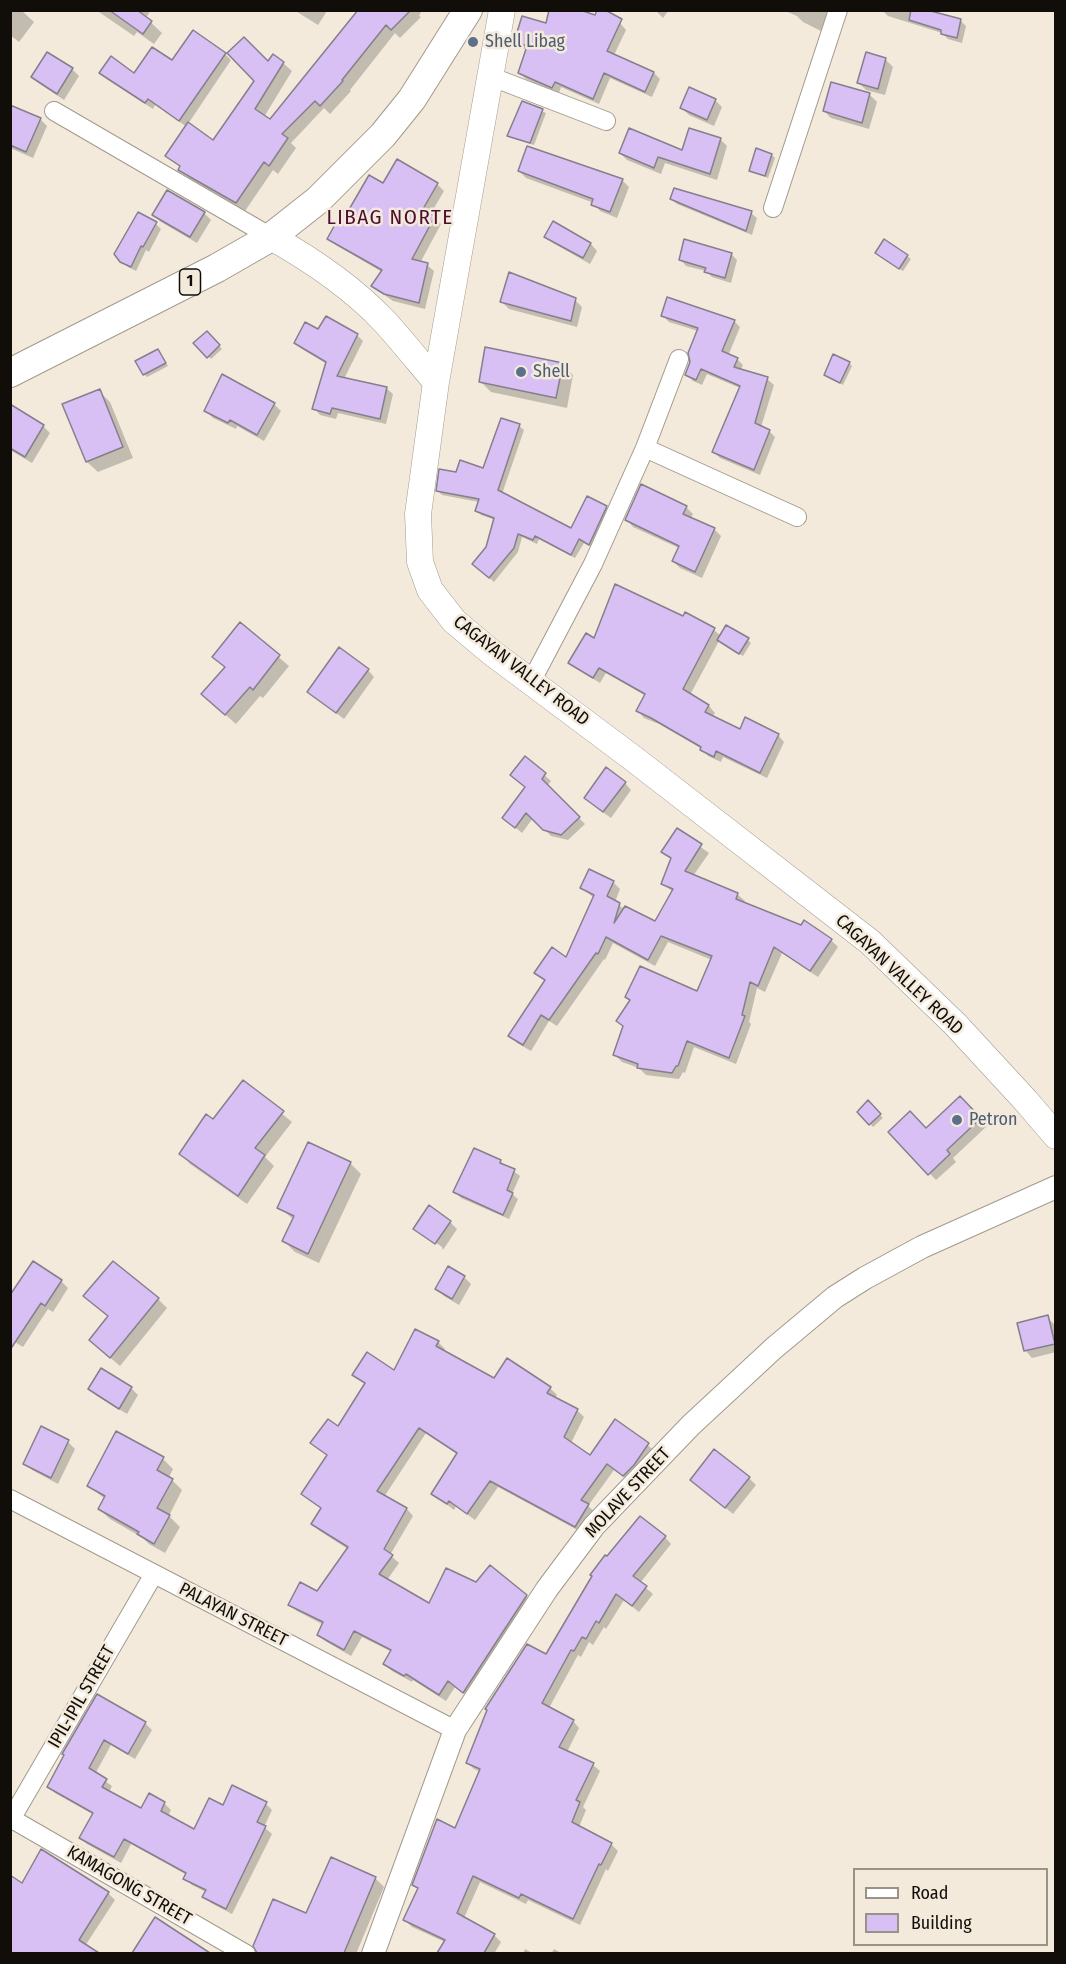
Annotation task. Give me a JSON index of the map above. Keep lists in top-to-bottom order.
{
  "streets": {
    "highway": ["1"],
    "main road": ["CAGAYAN VALLEY ROAD"],
    "street": [
      "MOLAVE STREET",
      "PALAYAN STREET",
      "IPIL-IPIL STREET",
      "KAMAGONG STREET"
    ]
  },
  "crossings": [
    ["MOLAVE STREET", "PALAYAN STREET"],
    ["PALAYAN STREET", "IPIL-IPIL STREET"],
    ["IPIL-IPIL STREET", "KAMAGONG STREET"]
  ],
  "districts": ["LIBAG NORTE"],
  "places": ["Shell Libag", "Shell", "Petron"],
  "legend": ["Road", "Building"]
}
